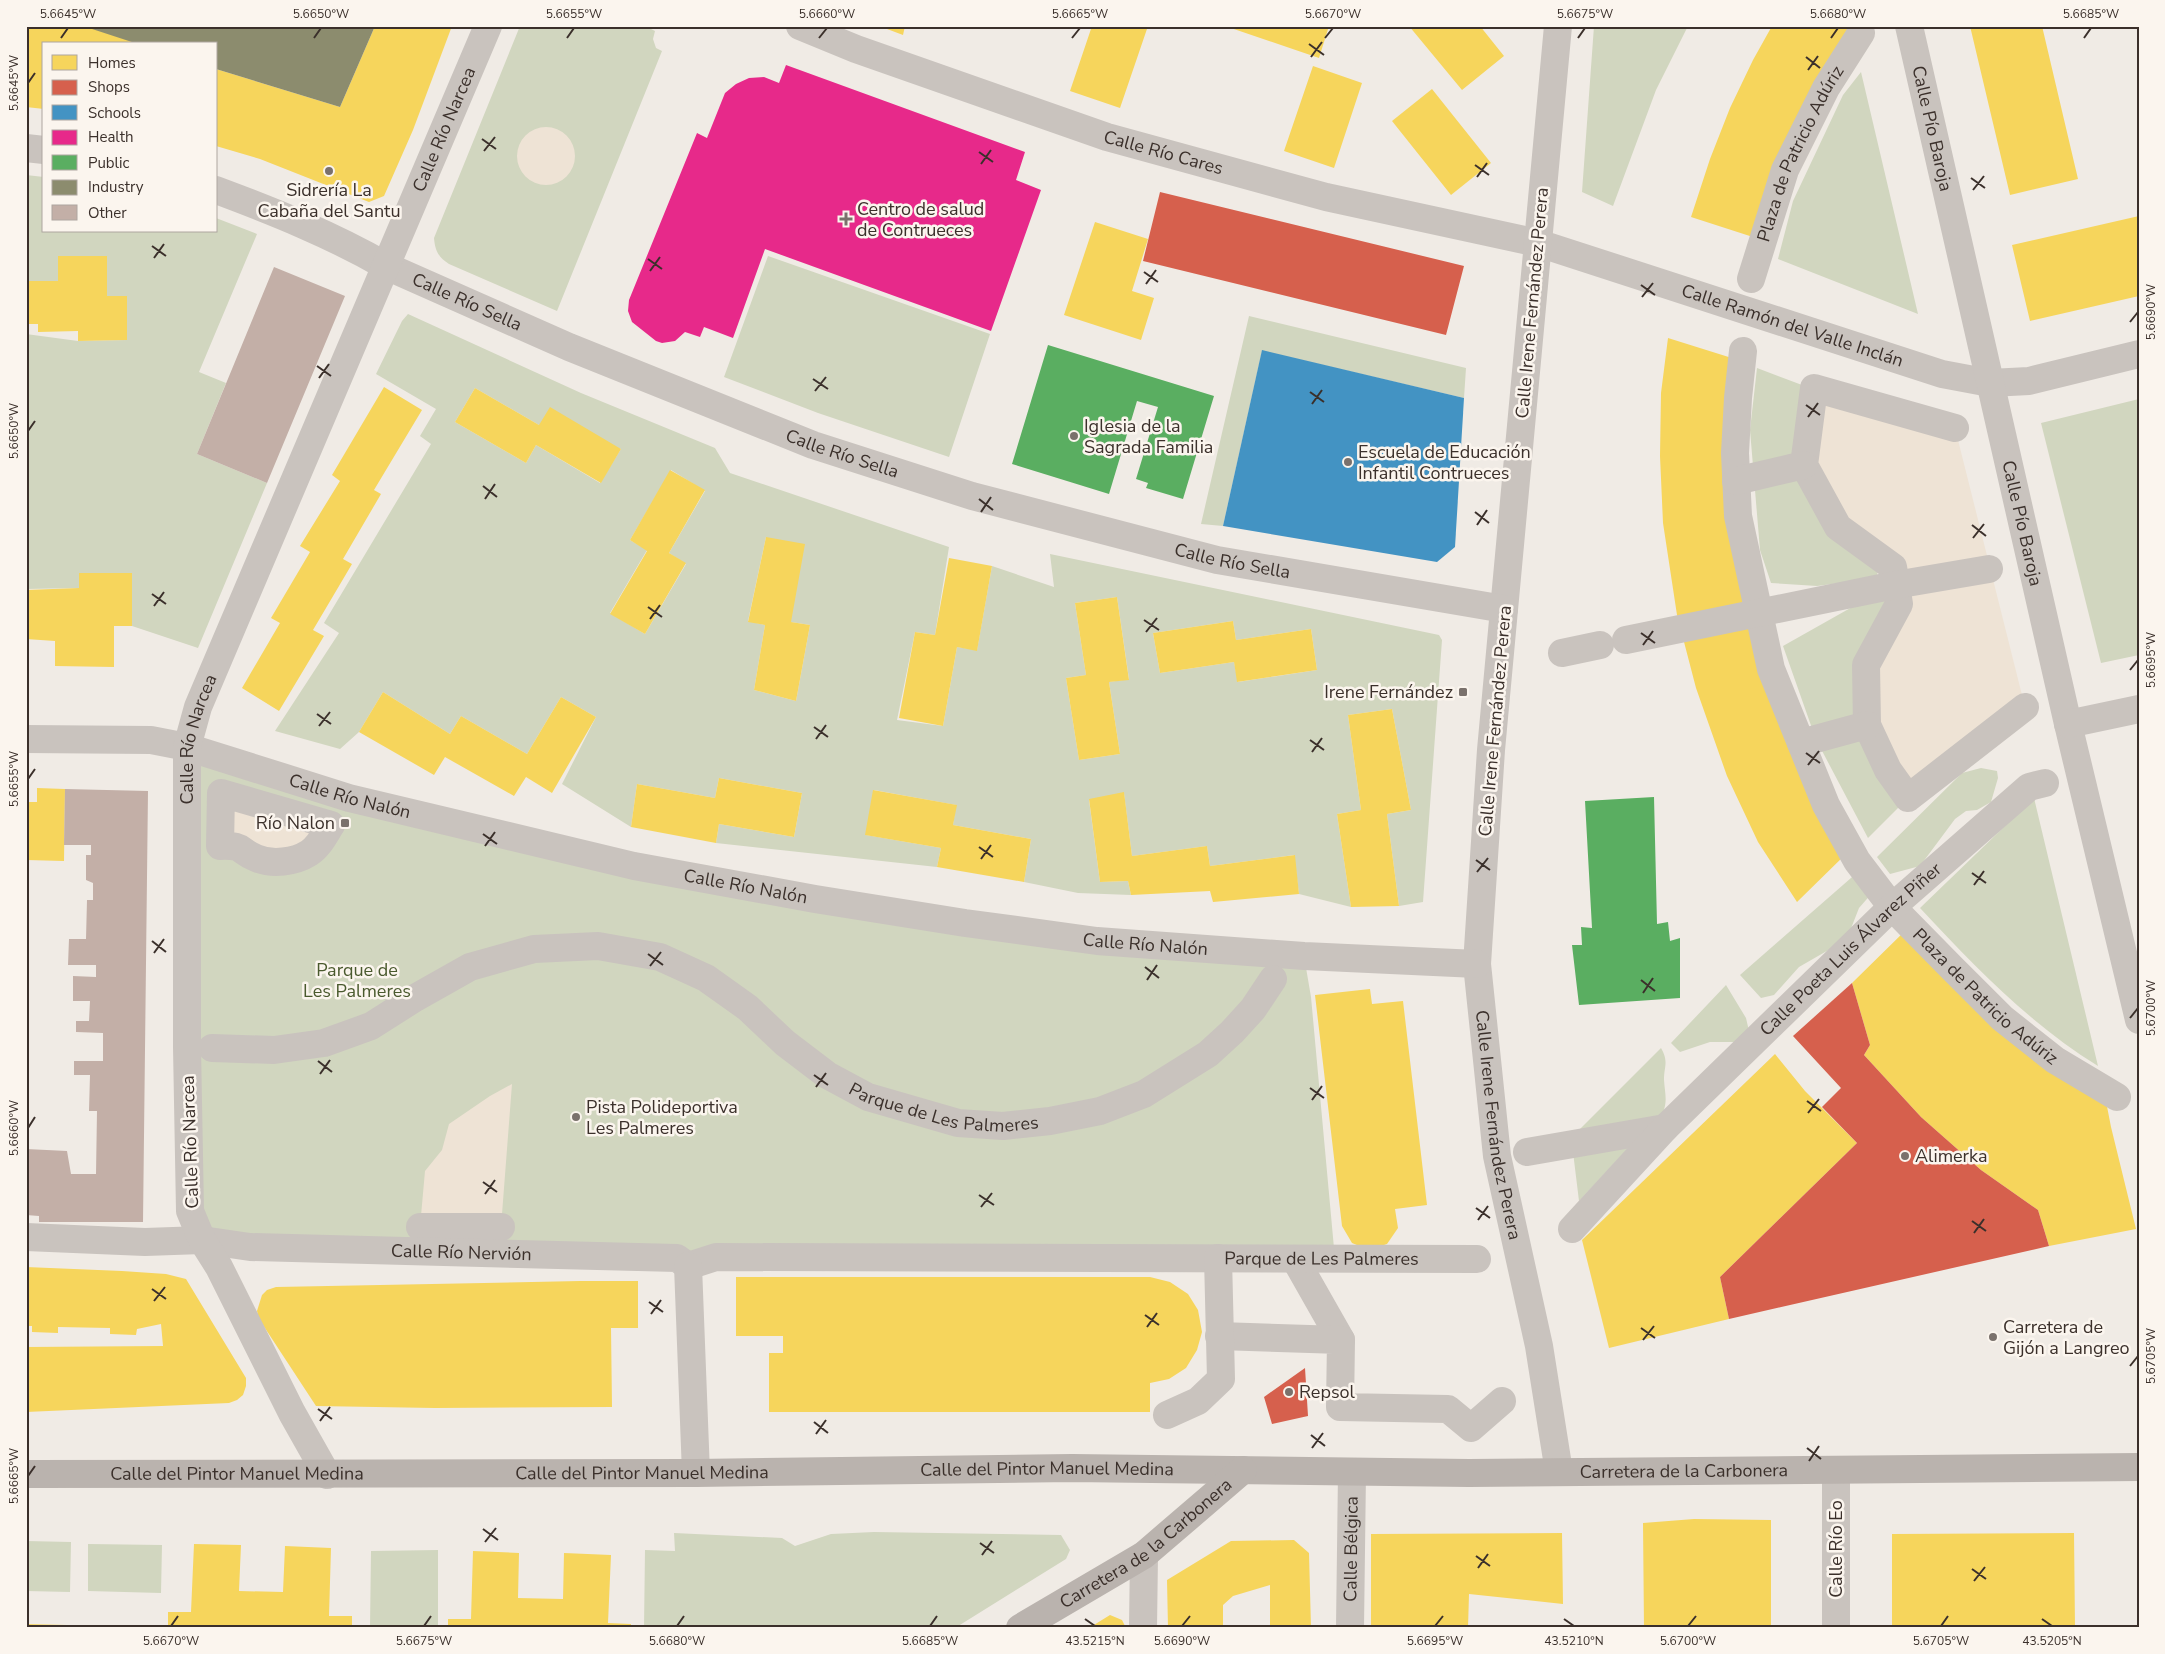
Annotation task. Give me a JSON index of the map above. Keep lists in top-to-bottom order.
{
  "streets": {
    "main road": ["Calle del Pintor Manuel Medina", "Carretera de la Carbonera"],
    "street": [
      "Calle Río Narcea",
      "Calle Pío Baroja",
      "Calle Río Cares",
      "Plaza de Patricio Adúriz",
      "Calle Río Sella",
      "Calle Irene Fernández Perera",
      "Calle Ramón del Valle Inclán",
      "Calle Río Nalón",
      "Calle Poeta Luis Álvarez Piñer",
      "Parque de Les Palmeres",
      "Calle Río Nervión",
      "Calle Río Eo",
      "Calle Bélgica"
    ]
  },
  "crossings": [
    ["Calle Río Narcea", "Calle Río Sella"],
    ["Calle Río Narcea", "Calle Río Nalón"],
    ["Calle Río Narcea", "Calle Río Nervión"],
    ["Calle Río Narcea", "Calle del Pintor Manuel Medina"],
    ["Calle Pío Baroja", "Calle Ramón del Valle Inclán"],
    ["Calle Río Cares", "Calle Irene Fernández Perera"],
    ["Calle Río Cares", "Calle Ramón del Valle Inclán"],
    ["Plaza de Patricio Adúriz", "Calle Poeta Luis Álvarez Piñer"],
    ["Calle Río Sella", "Calle Irene Fernández Perera"],
    ["Calle Irene Fernández Perera", "Calle Ramón del Valle Inclán"],
    ["Calle Irene Fernández Perera", "Calle Río Nalón"],
    ["Calle Irene Fernández Perera", "Carretera de la Carbonera"],
    ["Parque de Les Palmeres", "Calle Río Nervión"],
    ["Calle del Pintor Manuel Medina", "Carretera de la Carbonera"],
    ["Carretera de la Carbonera", "Calle Río Eo"],
    ["Carretera de la Carbonera", "Calle Bélgica"]
  ],
  "parks": ["Parque de Les Palmeres"],
  "places": {
    "other": [
      "Sidrería La Cabaña del Santu",
      "Iglesia de la Sagrada Familia",
      "Escuela de Educación Infantil Contrueces",
      "Pista Polideportiva Les Palmeres",
      "Alimerka",
      "Carretera de Gijón a Langreo",
      "Repsol"
    ],
    "health": ["Centro de salud de Contrueces"],
    "transit": ["Irene Fernández", "Río Nalon"]
  },
  "legend": [
    "Homes",
    "Shops",
    "Schools",
    "Health",
    "Public",
    "Industry",
    "Other"
  ],
  "coordinates": [
    "5.6645°W",
    "5.6650°W",
    "5.6655°W",
    "5.6660°W",
    "5.6665°W",
    "5.6670°W",
    "5.6675°W",
    "5.6680°W",
    "5.6685°W",
    "5.6690°W",
    "5.6695°W",
    "5.6700°W",
    "5.6705°W",
    "43.5215°N",
    "43.5210°N",
    "43.5205°N"
  ]
}
